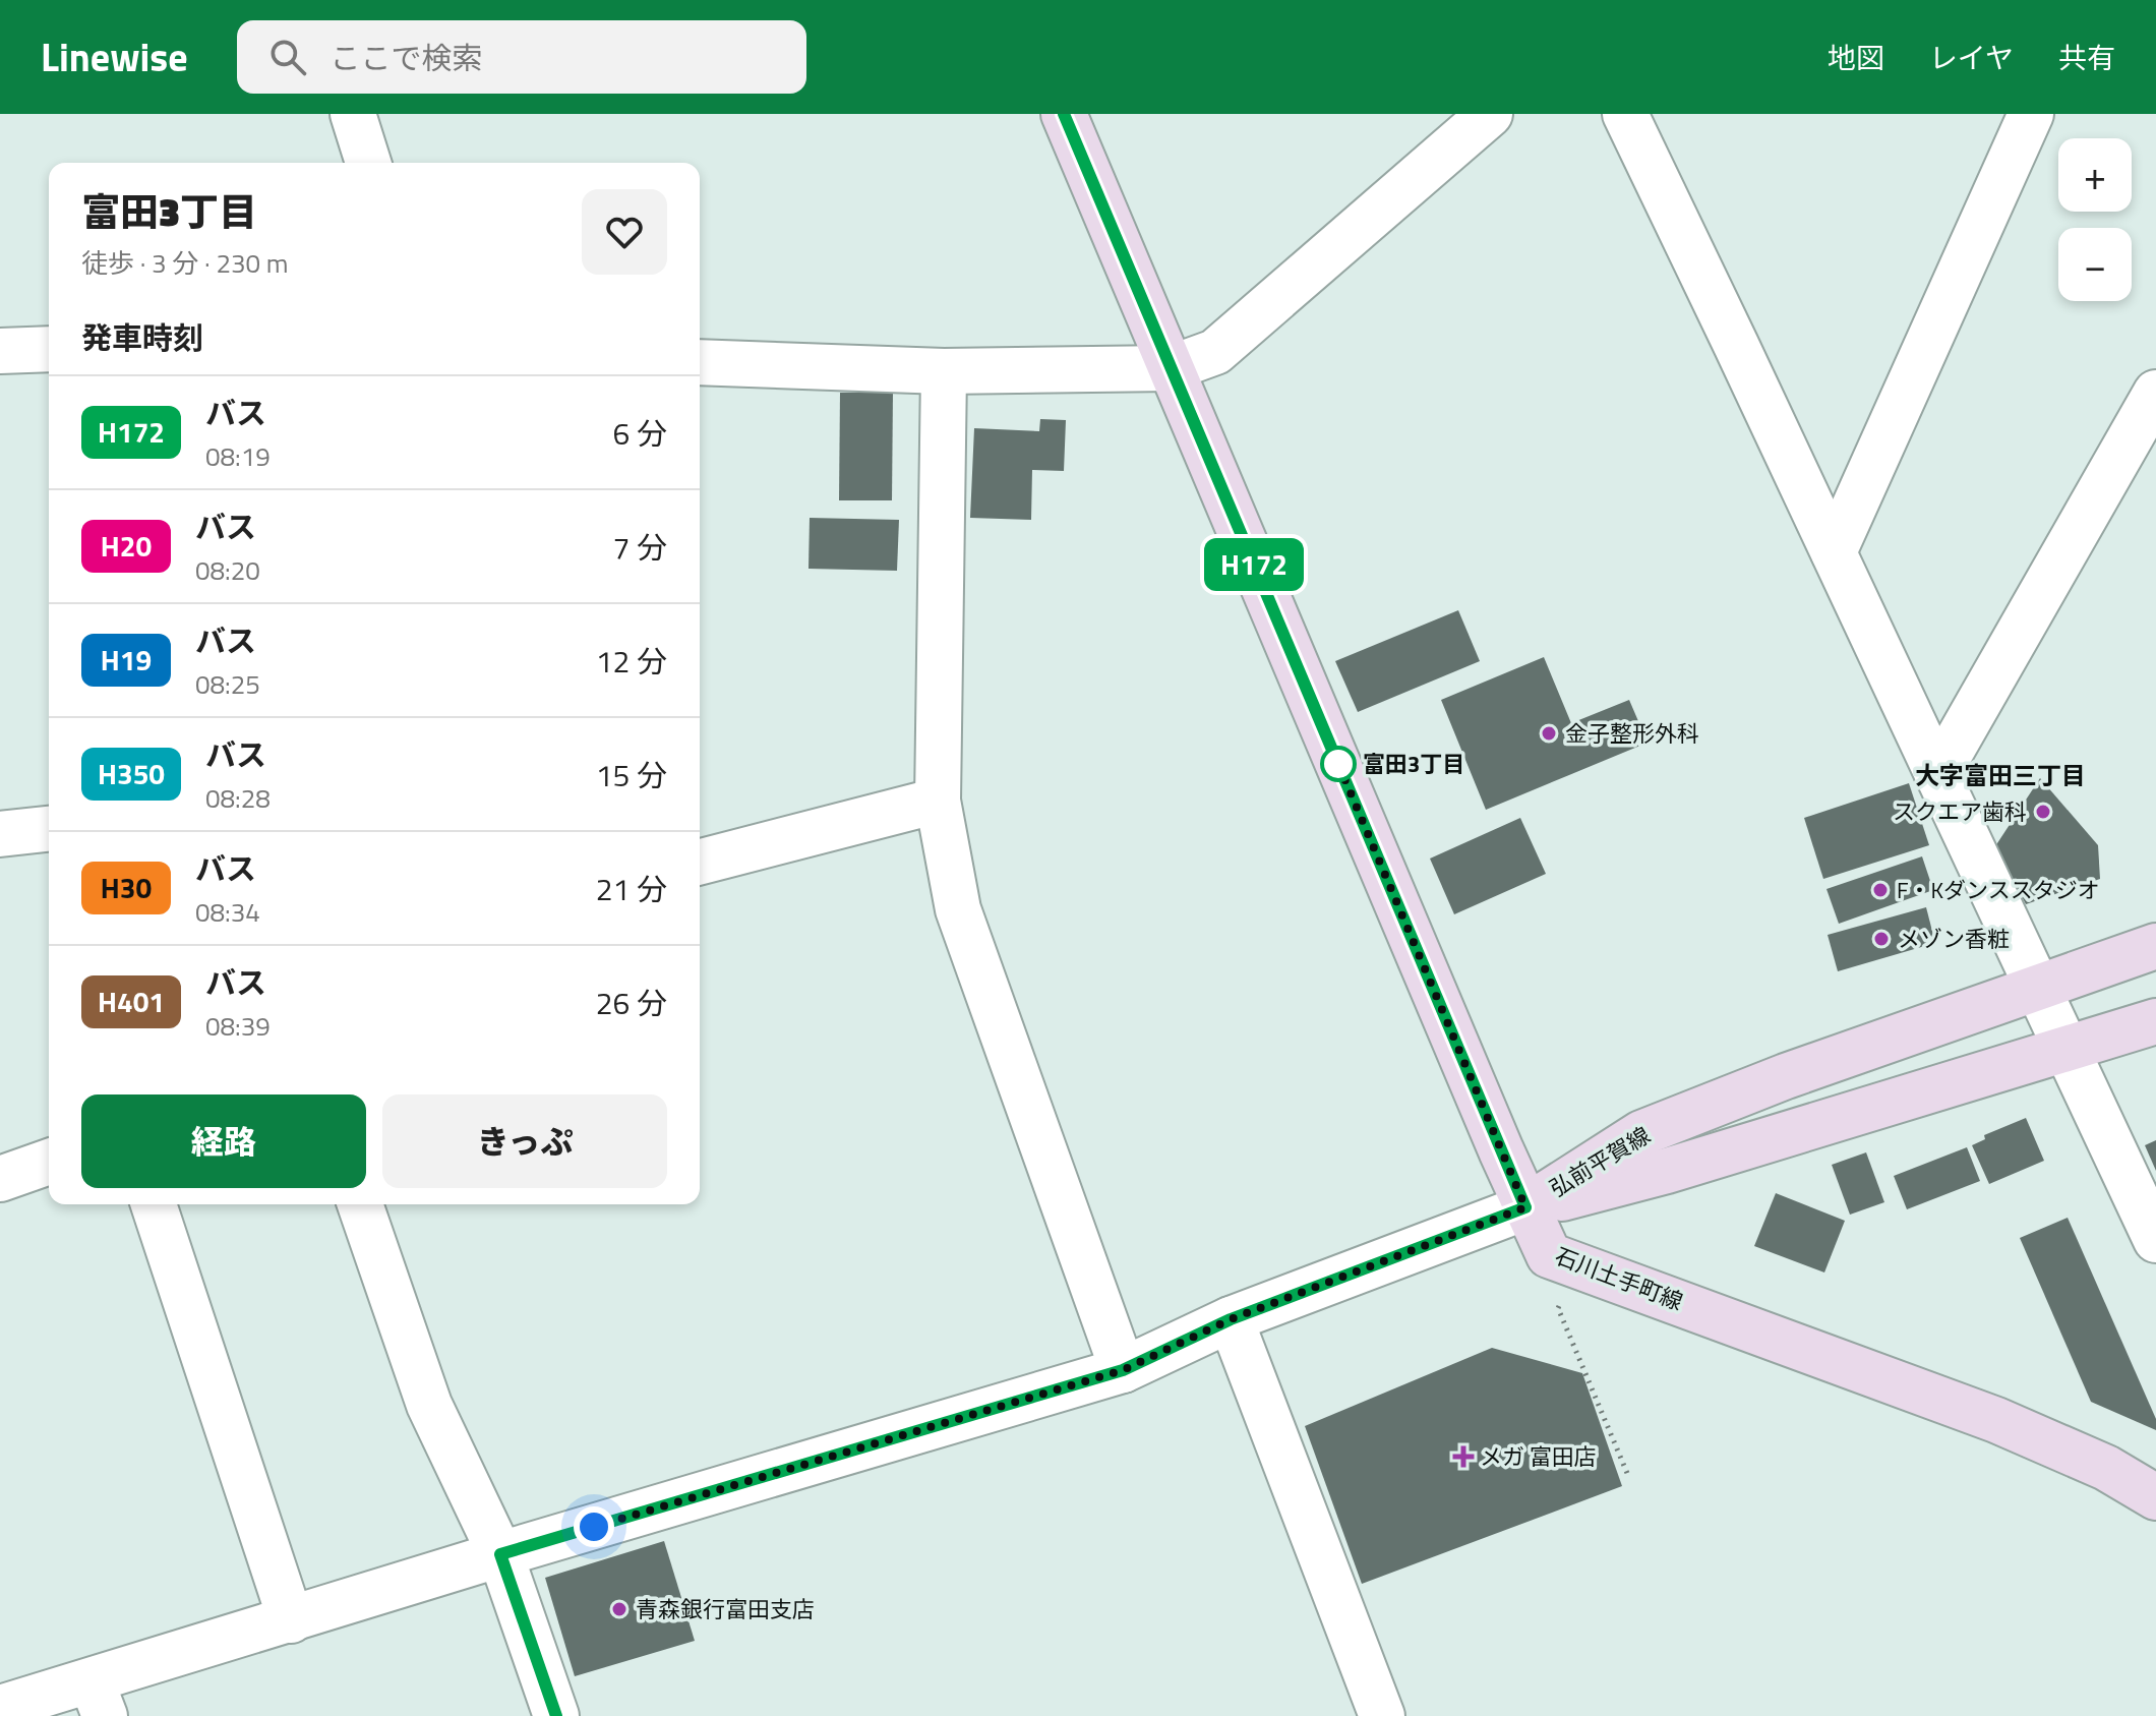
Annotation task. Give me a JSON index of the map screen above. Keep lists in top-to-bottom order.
{
  "streets": {
    "main road": ["弘前平賀線", "石川土手町線"]
  },
  "crossings": [
    ["弘前平賀線", "石川土手町線"]
  ],
  "districts": ["大字富田三丁目"],
  "places": {
    "other": [
      "金子整形外科",
      "富田3丁目",
      "スクエア歯科",
      "F・Kダンススタジオ",
      "メゾン香粧",
      "青森銀行富田支店"
    ],
    "health": ["メガ 富田店"]
  },
  "lines": ["bus line H172"],
  "page": {
    "header": "Linewise",
    "search": "ここで検索",
    "nav": ["地図", "レイヤ", "共有"],
    "on_map": "H172",
    "map_buttons": ["+", "−"],
    "heading": [
      ["富田3丁目", "徒歩 · 3 分 · 230 m"],
      "発車時刻"
    ],
    "list": [
      {
        "mark": "H172",
        "name": "バス",
        "note": "08:19",
        "value": "6 分"
      },
      {
        "mark": "H20",
        "name": "バス",
        "note": "08:20",
        "value": "7 分"
      },
      {
        "mark": "H19",
        "name": "バス",
        "note": "08:25",
        "value": "12 分"
      },
      {
        "mark": "H350",
        "name": "バス",
        "note": "08:28",
        "value": "15 分"
      },
      {
        "mark": "H30",
        "name": "バス",
        "note": "08:34",
        "value": "21 分"
      },
      {
        "mark": "H401",
        "name": "バス",
        "note": "08:39",
        "value": "26 分"
      }
    ],
    "buttons": ["経路", "きっぷ"]
  }
}
